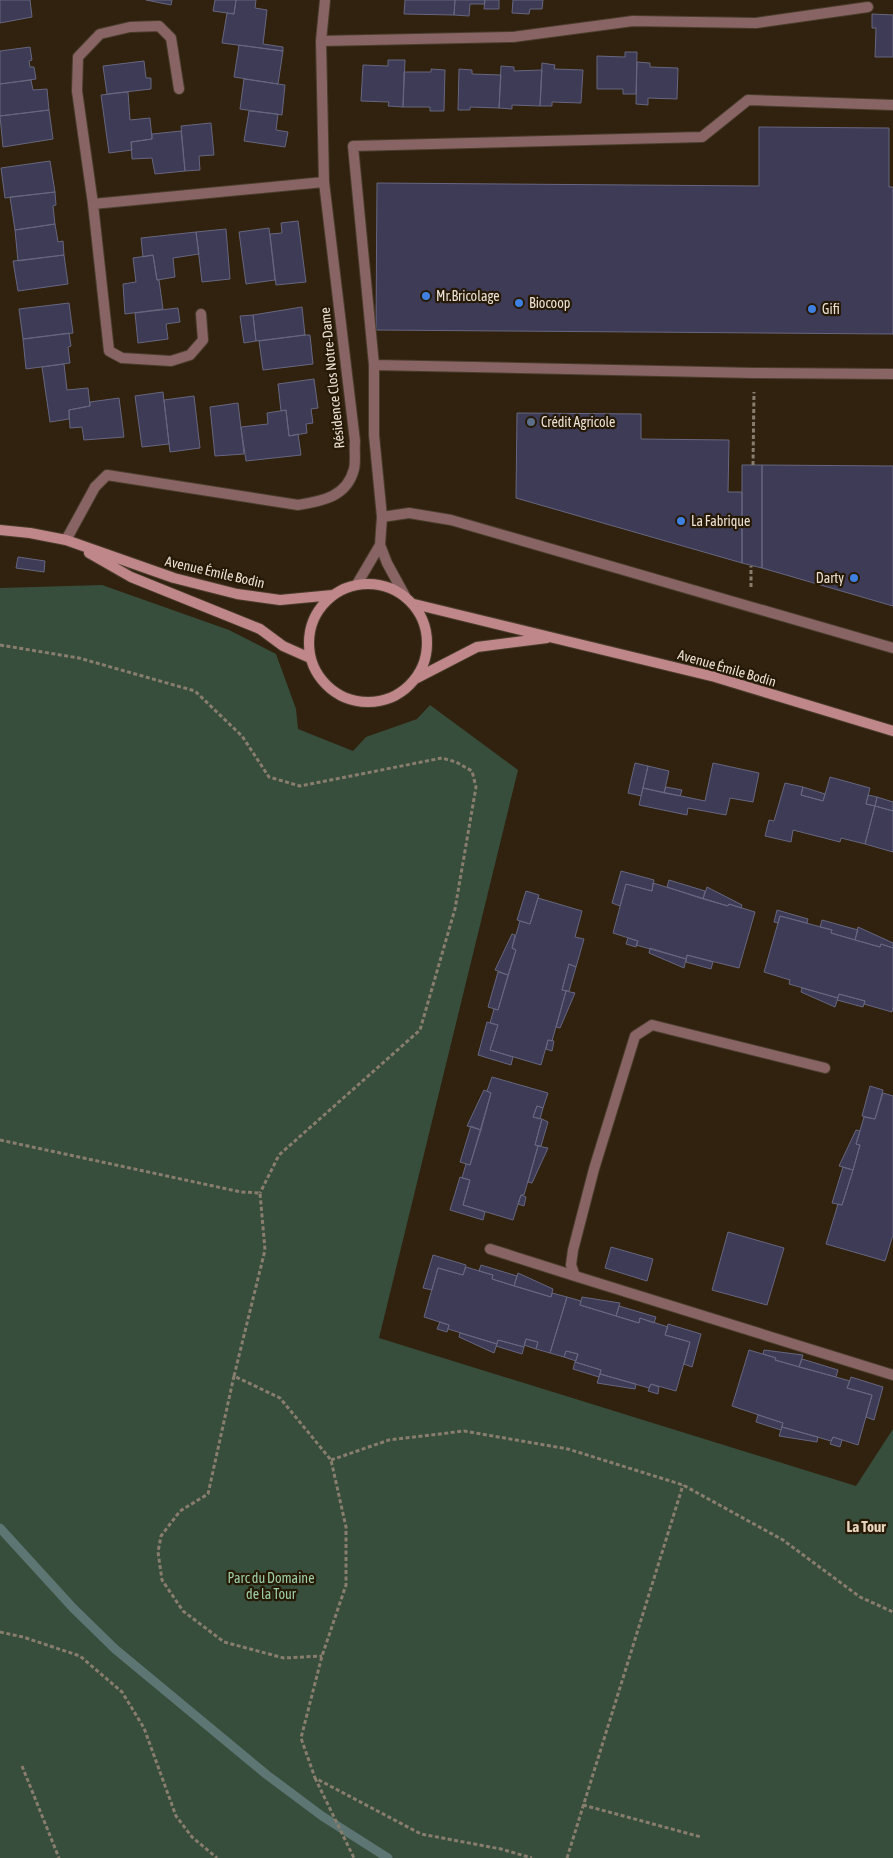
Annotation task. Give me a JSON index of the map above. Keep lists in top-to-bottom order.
{
  "streets": {
    "main road": ["Avenue Émile Bodin"],
    "street": ["Résidence Clos Notre-Dame"]
  },
  "crossings": [
    ["Résidence Clos Notre-Dame", "Avenue Émile Bodin"]
  ],
  "districts": ["La Tour"],
  "parks": ["Parc du Domaine de la Tour"],
  "places": [
    "Mr.Bricolage",
    "Biocoop",
    "Gifi",
    "Crédit Agricole",
    "La Fabrique",
    "Darty"
  ]
}
